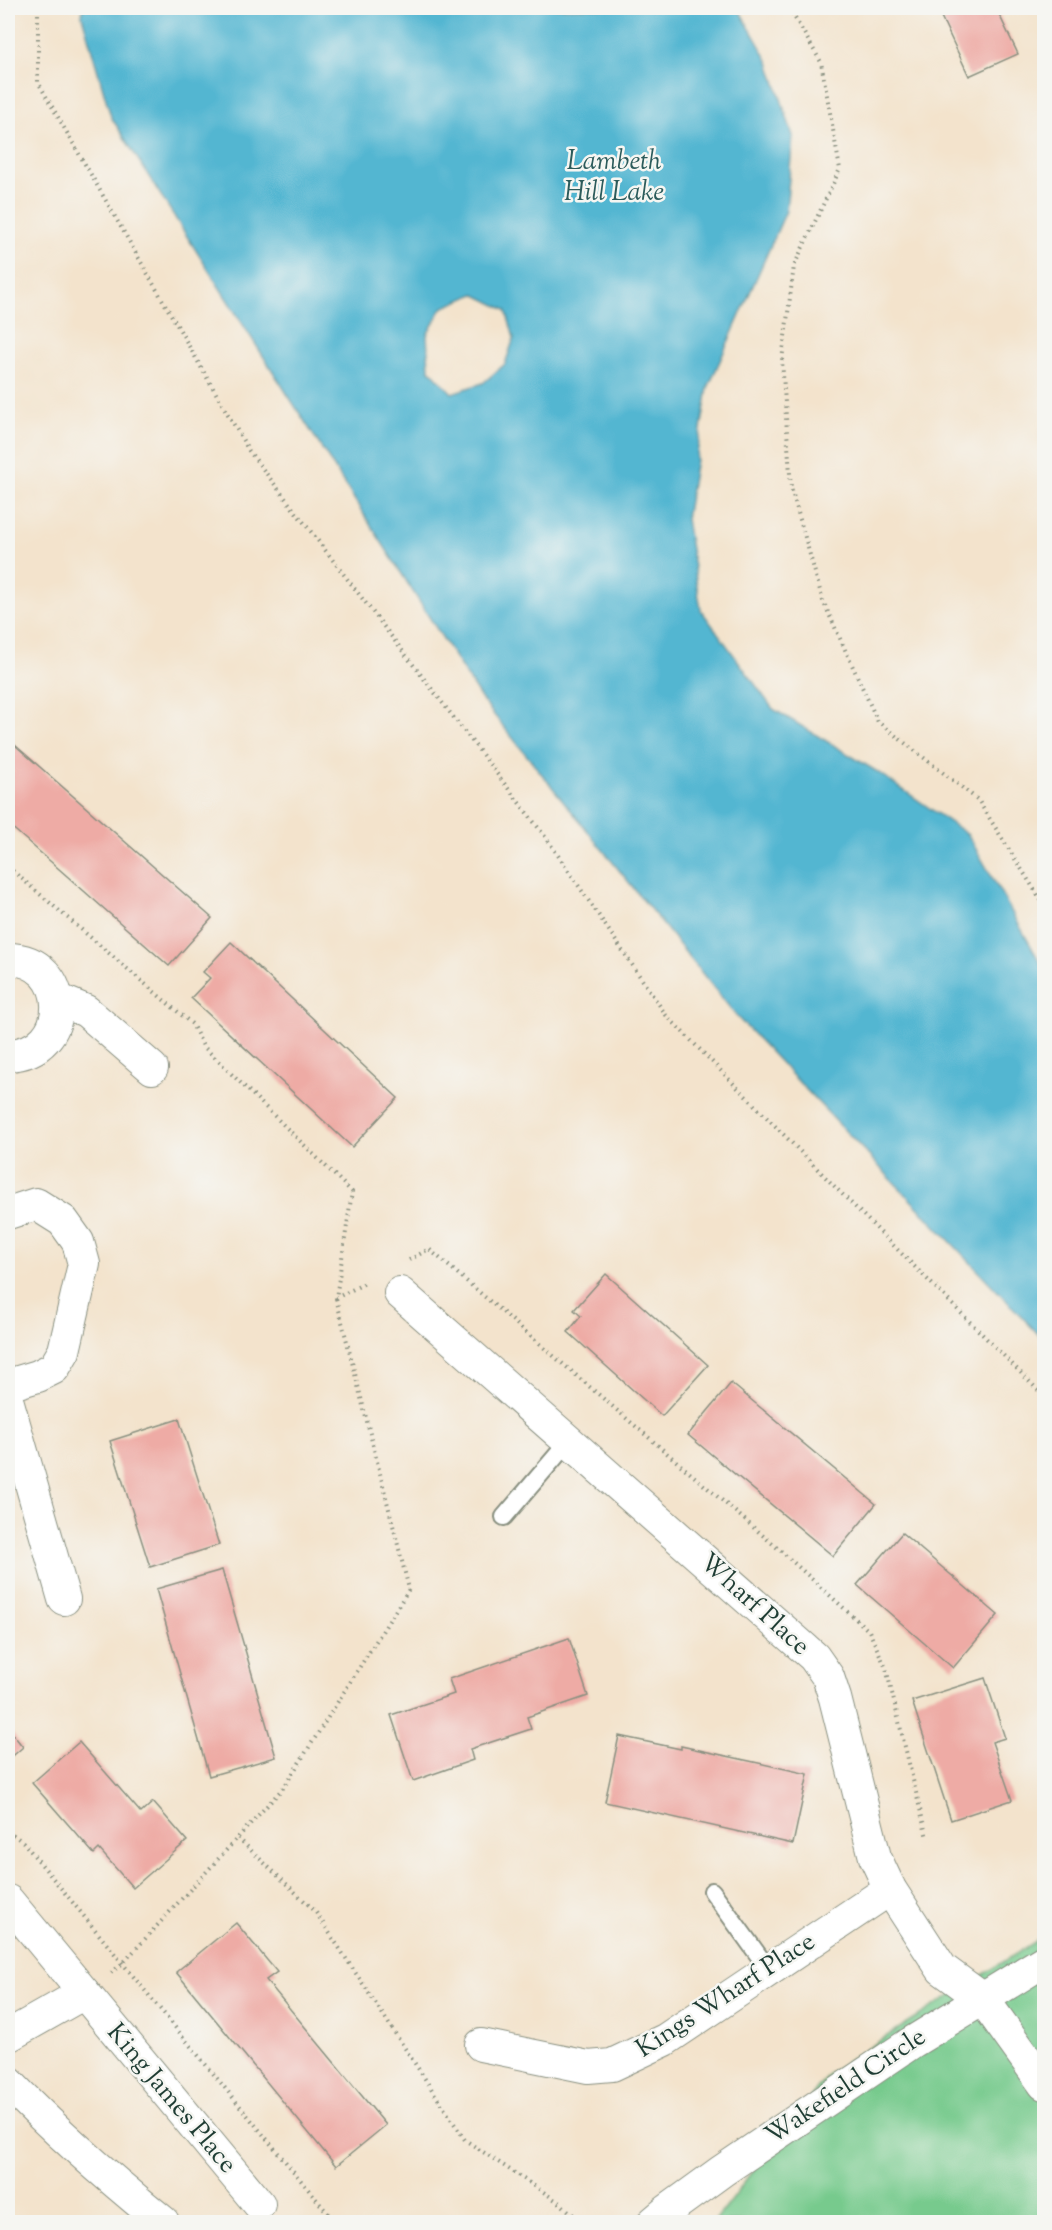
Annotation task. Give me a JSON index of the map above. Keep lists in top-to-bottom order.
{
  "streets": {
    "street": [
      "Wharf Place",
      "Kings Wharf Place",
      "Wakefield Circle",
      "King James Place"
    ]
  },
  "crossings": [
    ["Wharf Place", "Kings Wharf Place"],
    ["Wharf Place", "Wakefield Circle"]
  ],
  "water": ["Lambeth Hill Lake"]
}
